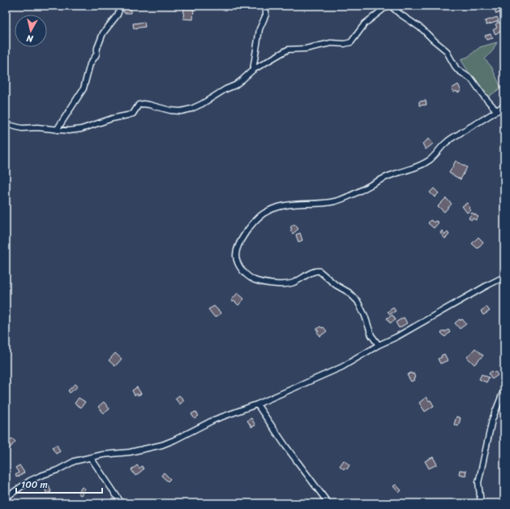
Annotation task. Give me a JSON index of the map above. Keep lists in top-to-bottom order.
{
  "scale_bar": "100 m",
  "north": "bottom"
}
